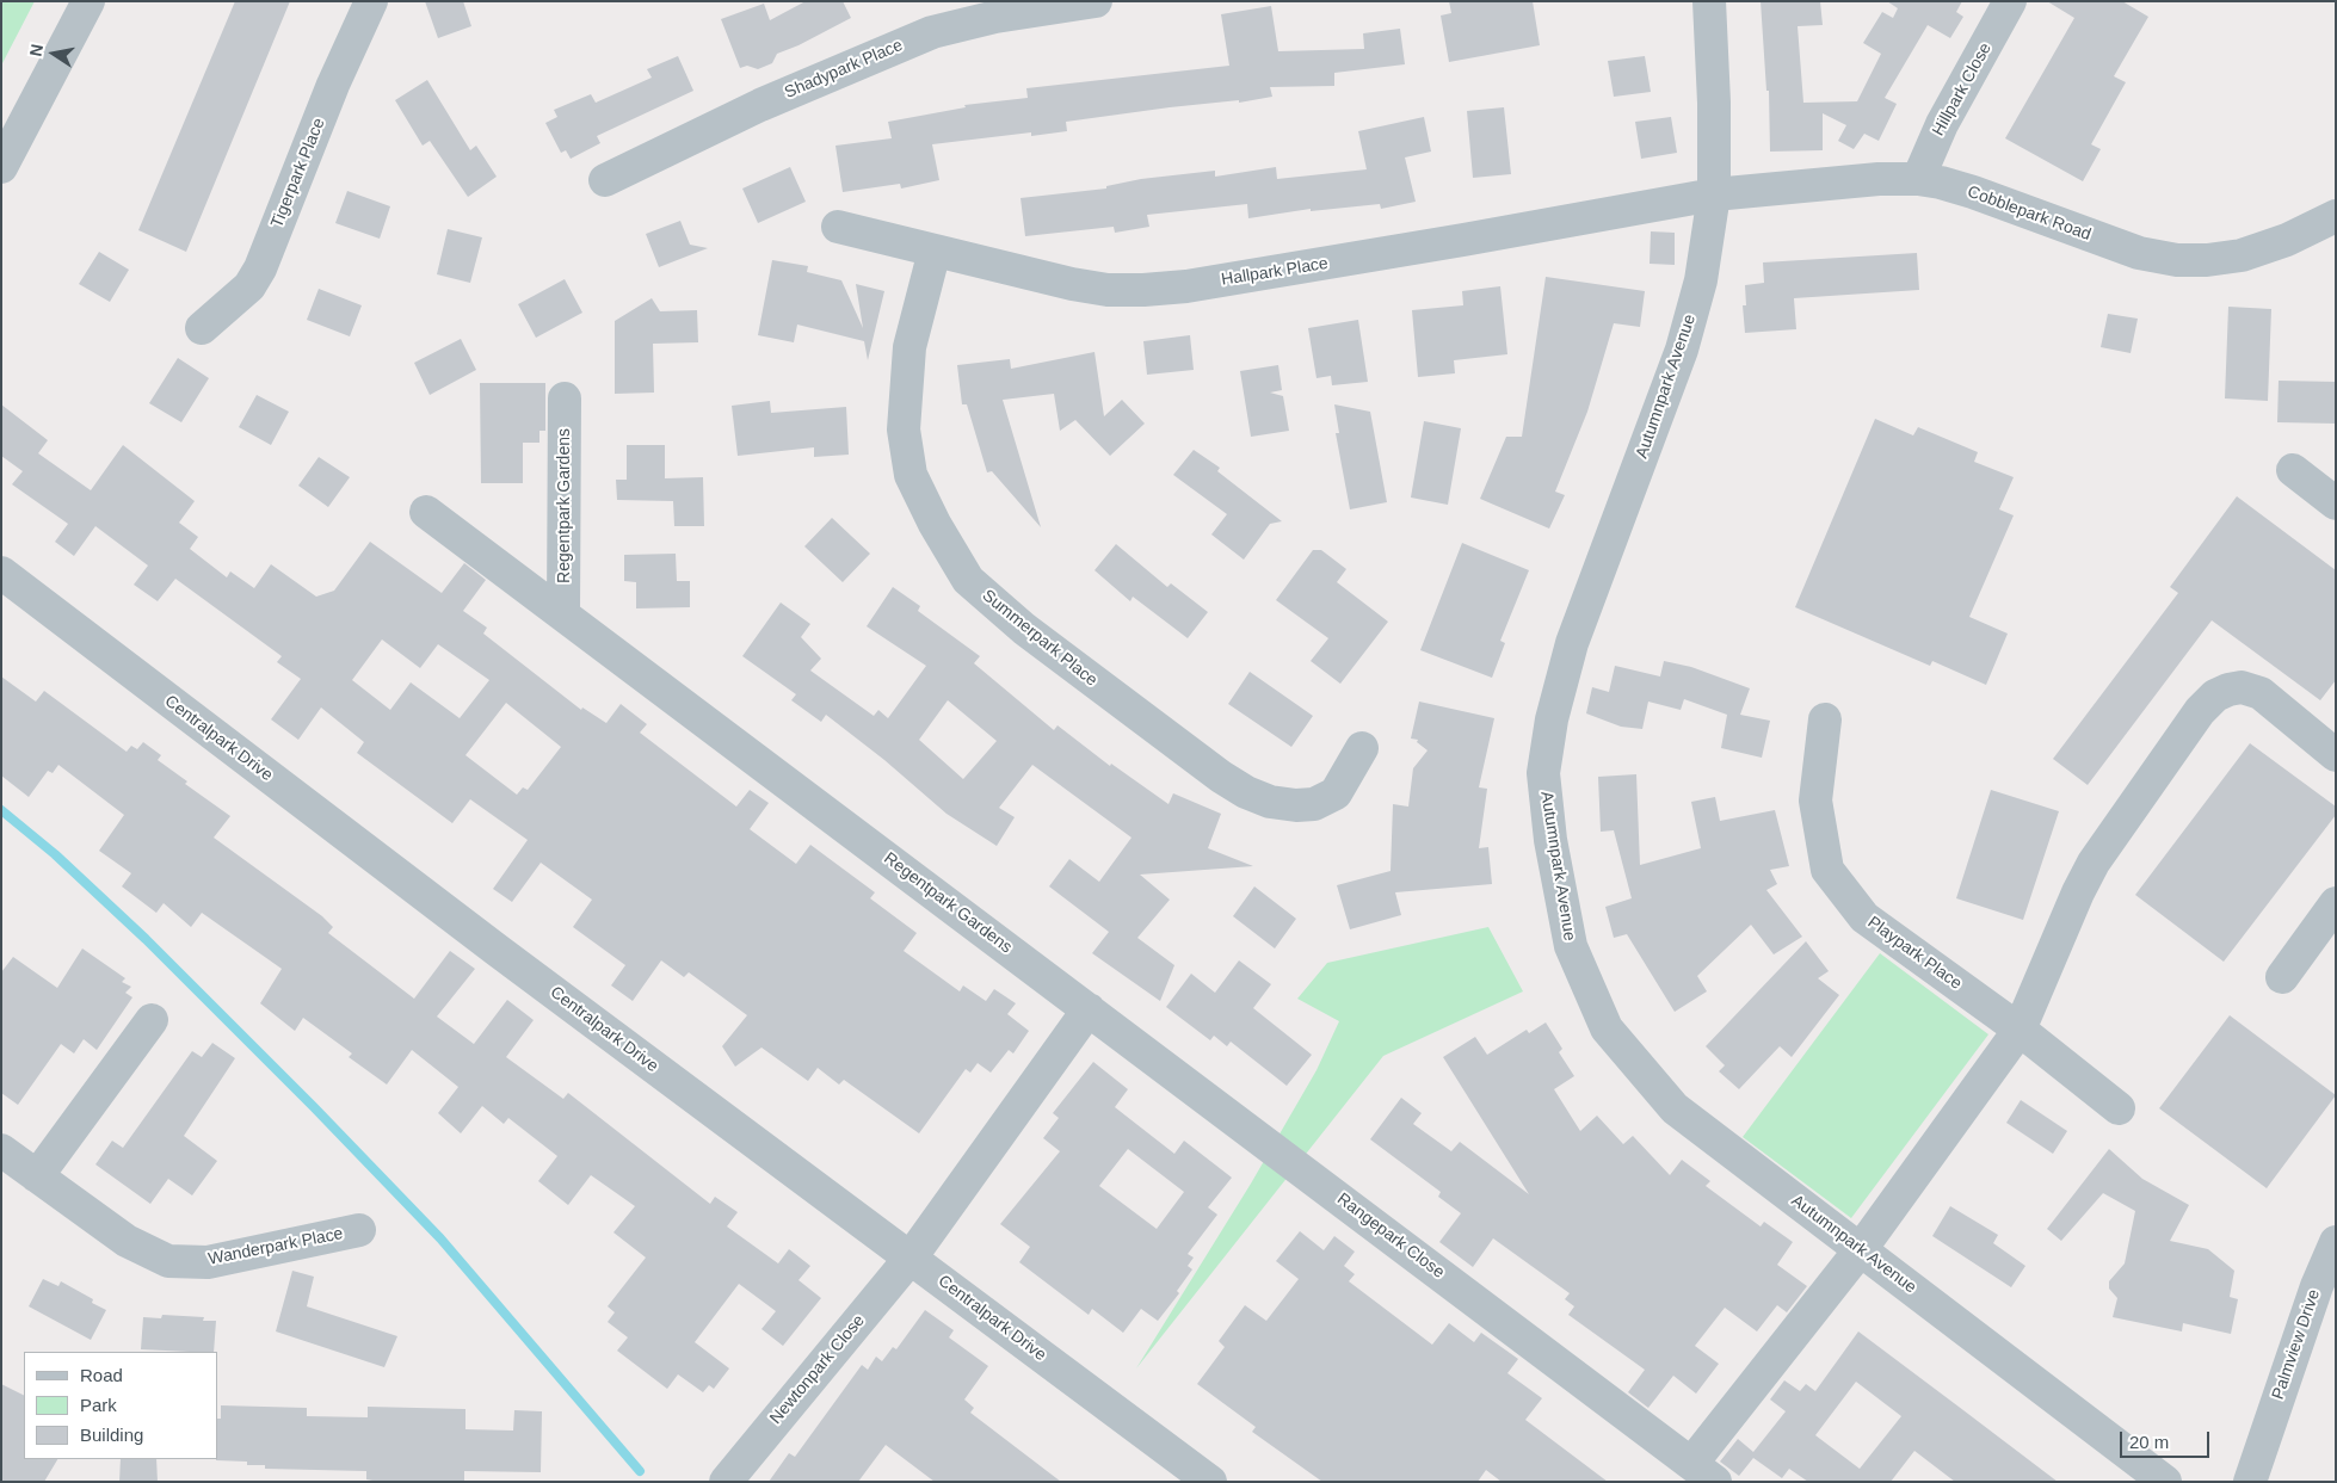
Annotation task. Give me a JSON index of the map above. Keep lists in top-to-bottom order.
{
  "streets": {
    "street": [
      "Shadypark Place",
      "Hillpark Close",
      "Tigerpark Place",
      "Cobblepark Road",
      "Hallpark Place",
      "Autumnpark Avenue",
      "Regentpark Gardens",
      "Summerpark Place",
      "Centralpark Drive",
      "Playpark Place",
      "Rangepark Close",
      "Wanderpark Place",
      "Palmview Drive",
      "Newtonpark Close"
    ]
  },
  "crossings": [
    ["Hillpark Close", "Cobblepark Road"],
    ["Cobblepark Road", "Hallpark Place"],
    ["Cobblepark Road", "Autumnpark Avenue"],
    ["Hallpark Place", "Autumnpark Avenue"],
    ["Hallpark Place", "Summerpark Place"],
    ["Autumnpark Avenue", "Rangepark Close"],
    ["Regentpark Gardens", "Rangepark Close"],
    ["Centralpark Drive", "Newtonpark Close"]
  ],
  "legend": ["Road", "Park", "Building"],
  "scale_bar": "20 m",
  "north": "left"
}
